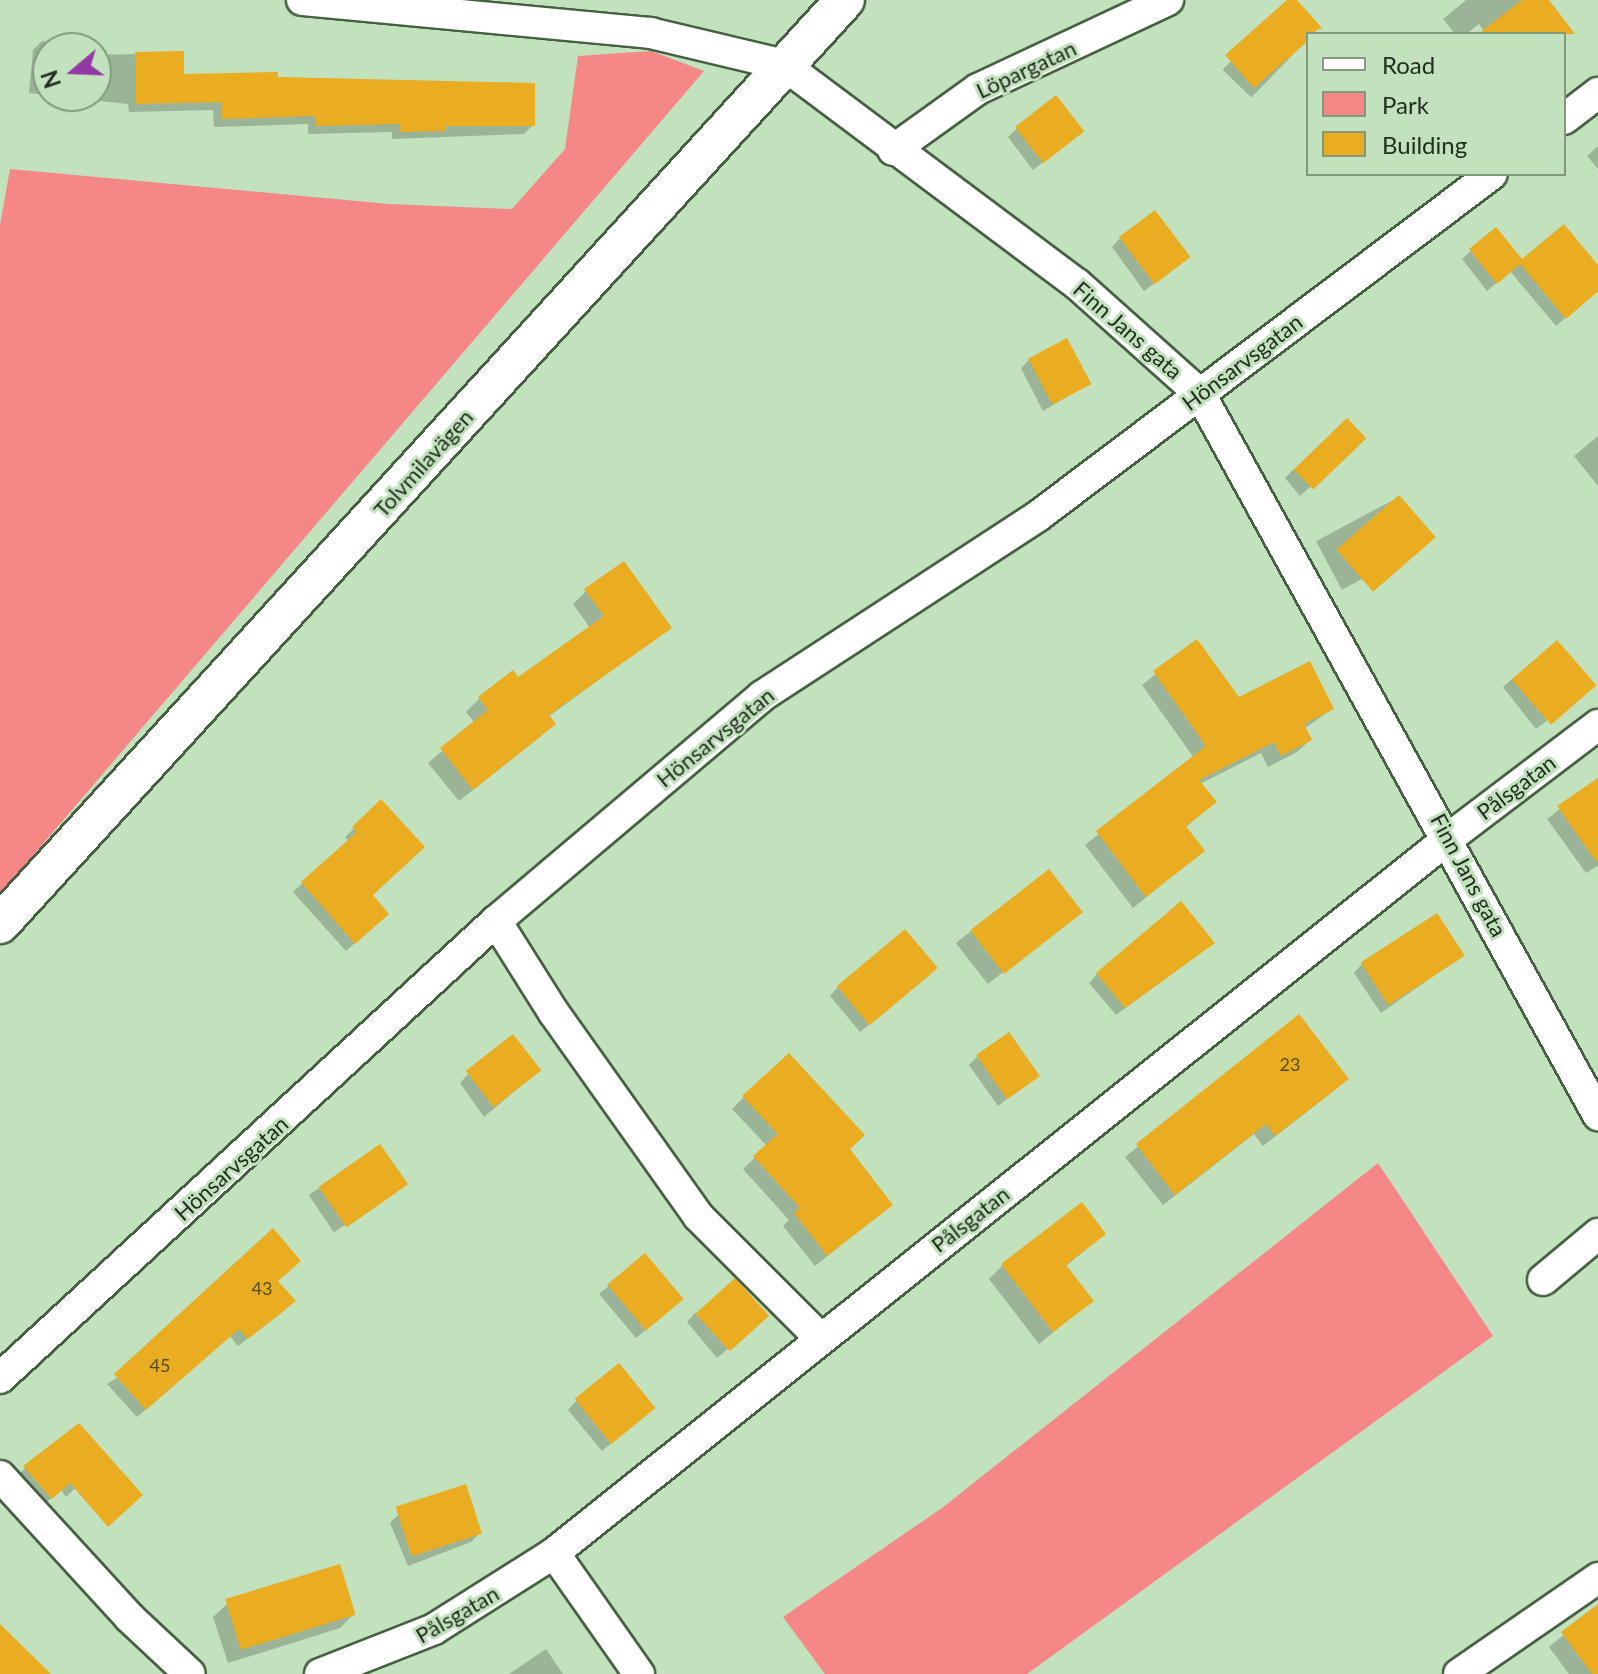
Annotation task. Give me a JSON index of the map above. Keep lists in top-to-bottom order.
{
  "streets": {
    "street": [
      "Löpargatan",
      "Finn Jans gata",
      "Hönsarvsgatan",
      "Tolvmilavägen",
      "Pålsgatan"
    ]
  },
  "crossings": [
    ["Löpargatan", "Finn Jans gata"],
    ["Finn Jans gata", "Hönsarvsgatan"],
    ["Finn Jans gata", "Tolvmilavägen"],
    ["Finn Jans gata", "Pålsgatan"]
  ],
  "house_numbers": ["23", "43", "45"],
  "legend": ["Road", "Park", "Building"],
  "north": "left"
}
